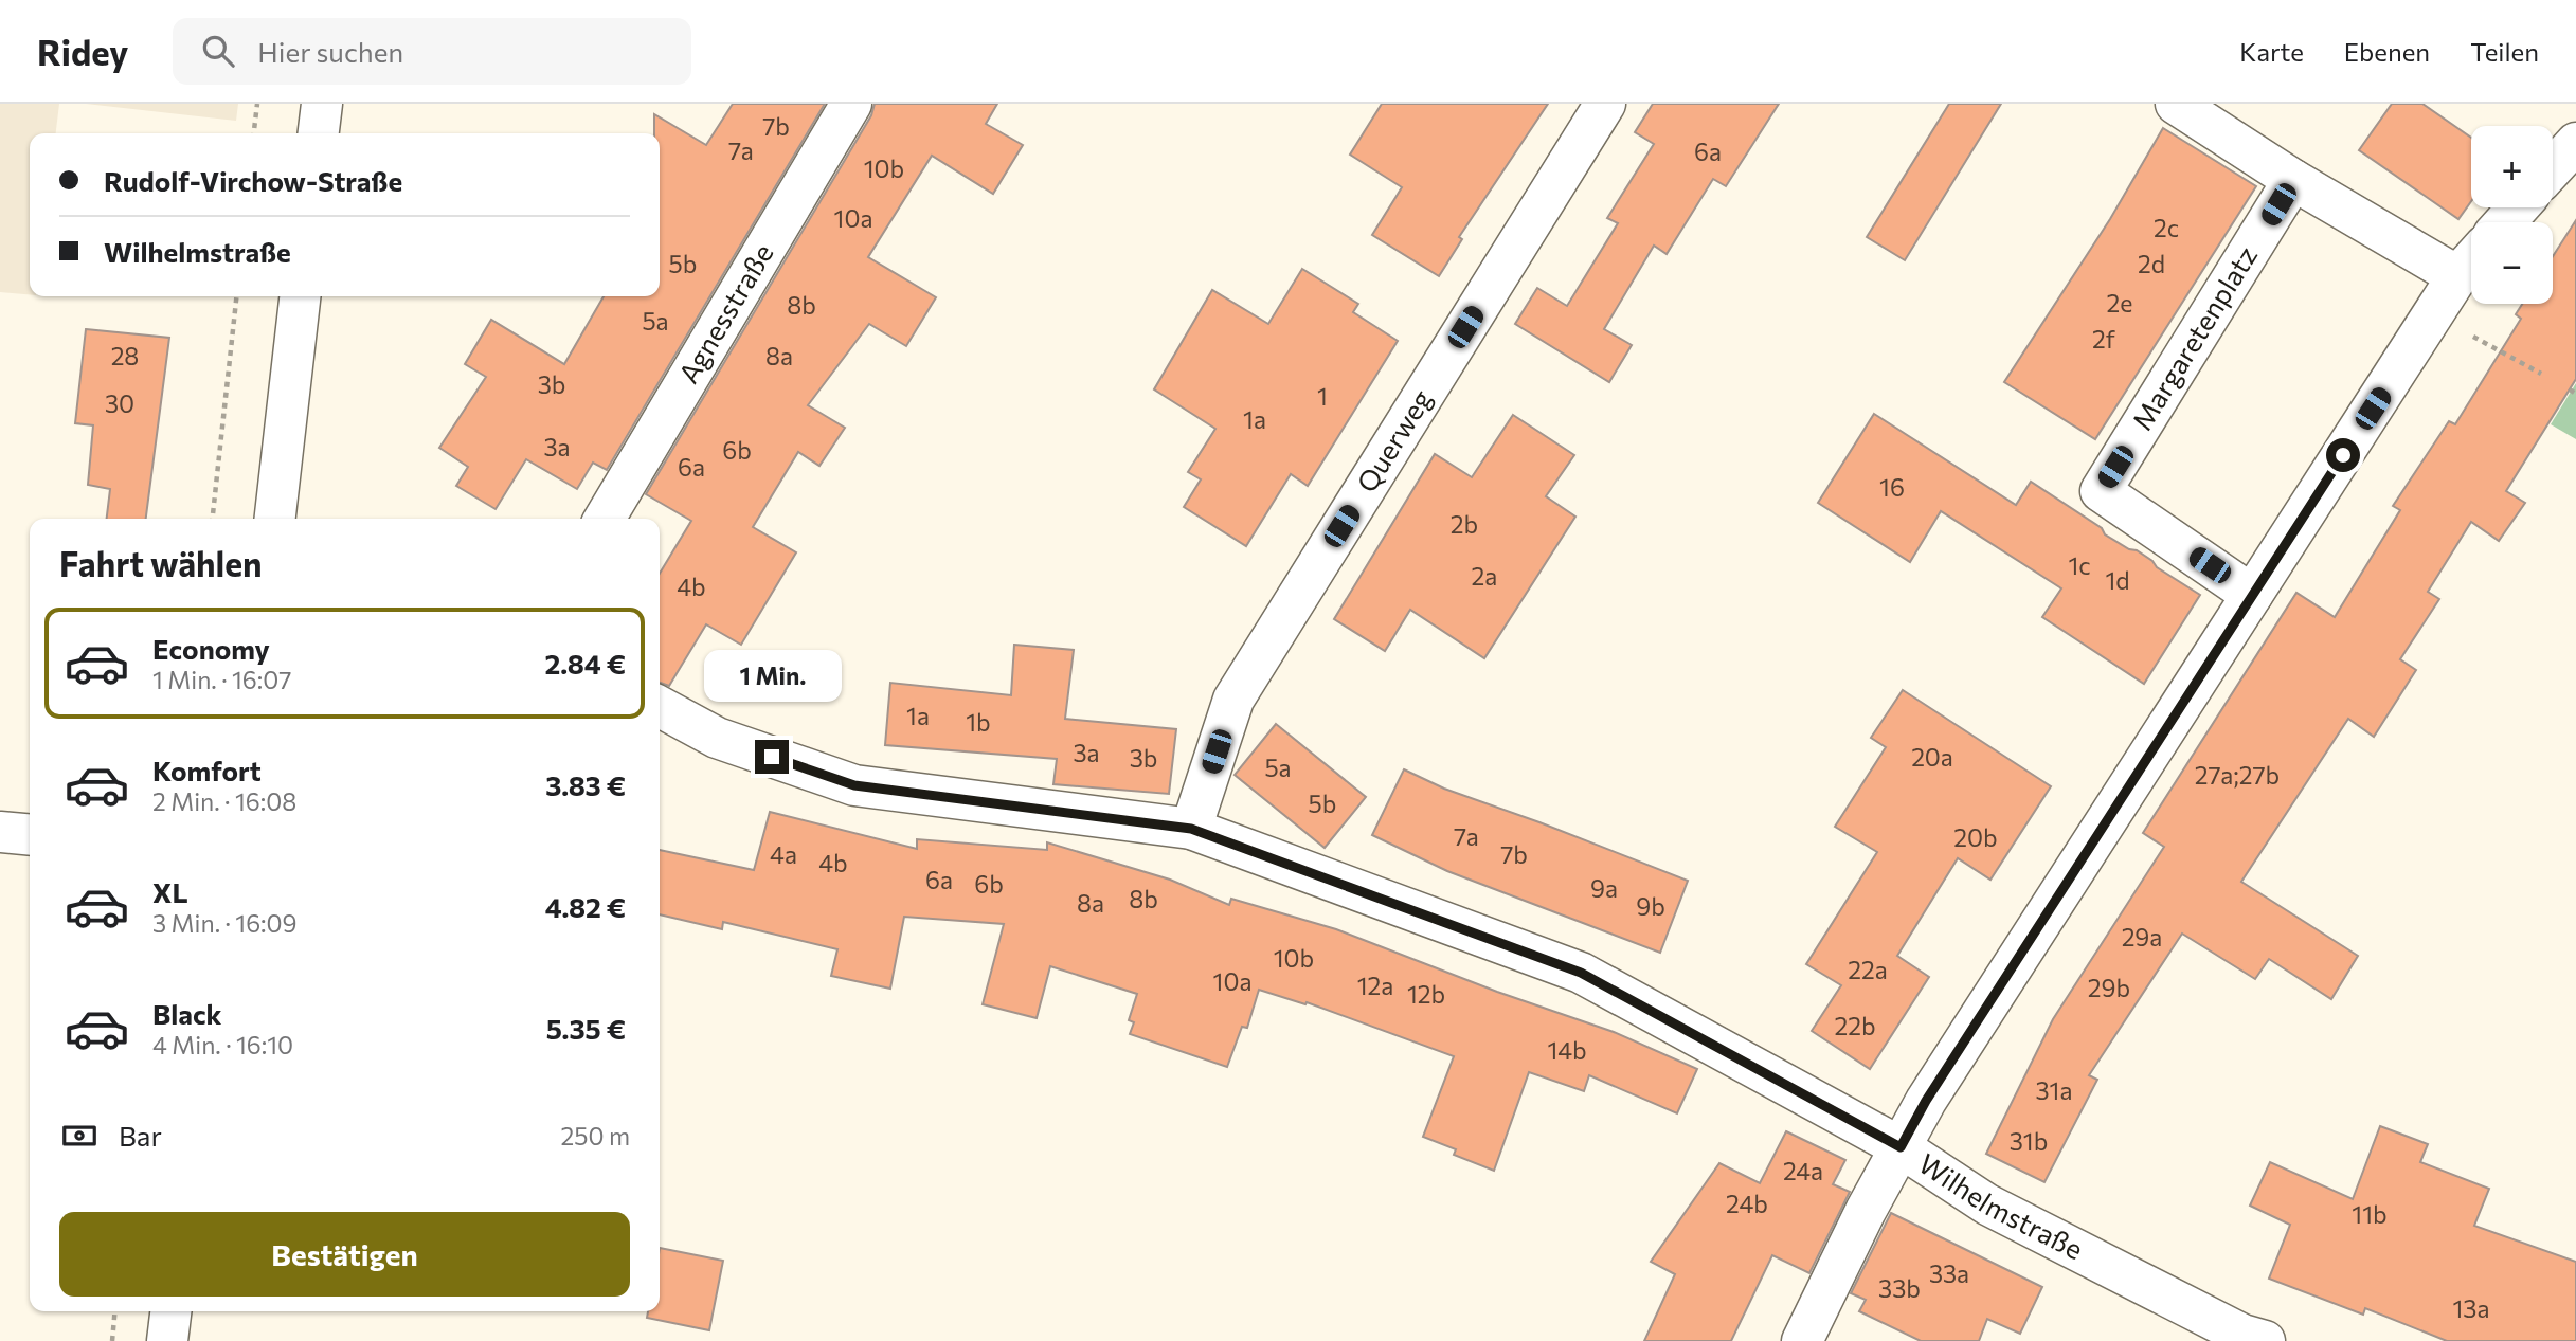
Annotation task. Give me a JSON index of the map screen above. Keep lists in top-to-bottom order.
{
  "streets": {
    "street": [
      "Agnesstraße",
      "Margaretenplatz",
      "Querweg",
      "Wilhelmstraße"
    ]
  },
  "crossings": [
    ["Querweg", "Wilhelmstraße"]
  ],
  "house_numbers": [
    "7b",
    "7a",
    "6a",
    "10b",
    "10a",
    "2c",
    "5b",
    "2d",
    "2e",
    "8b",
    "5a",
    "2f",
    "28",
    "8a",
    "3b",
    "1",
    "30",
    "1a",
    "3a",
    "6b",
    "6a",
    "16",
    "2b",
    "1c",
    "2a",
    "1d",
    "4b",
    "1a",
    "1b",
    "3a",
    "20a",
    "3b",
    "5a",
    "27a;27b",
    "5b",
    "7a",
    "20b",
    "4a",
    "7b",
    "4b",
    "6a",
    "6b",
    "9a",
    "8b",
    "8a",
    "9b",
    "29a",
    "10b",
    "22a",
    "10a",
    "12a",
    "29b",
    "12b",
    "22b",
    "14b",
    "31a",
    "31b",
    "24a",
    "24b",
    "11b",
    "33a",
    "33b",
    "13a"
  ],
  "page": {
    "header": "Ridey",
    "search": "Hier suchen",
    "nav": ["Karte", "Ebenen", "Teilen"],
    "map_buttons": ["+", "−"],
    "banner": ["Rudolf-Virchow-Straße", "Wilhelmstraße"],
    "heading": "Fahrt wählen",
    "list": [
      {
        "name": "Economy",
        "note": "1 Min. · 16:07",
        "value": "2.84 €"
      },
      {
        "name": "Komfort",
        "note": "2 Min. · 16:08",
        "value": "3.83 €"
      },
      {
        "name": "XL",
        "note": "3 Min. · 16:09",
        "value": "4.82 €"
      },
      {
        "name": "Black",
        "note": "4 Min. · 16:10",
        "value": "5.35 €"
      }
    ],
    "bubble": "1 Min.",
    "pay": ["Bar", "250 m"],
    "buttons": "Bestätigen"
  }
}
